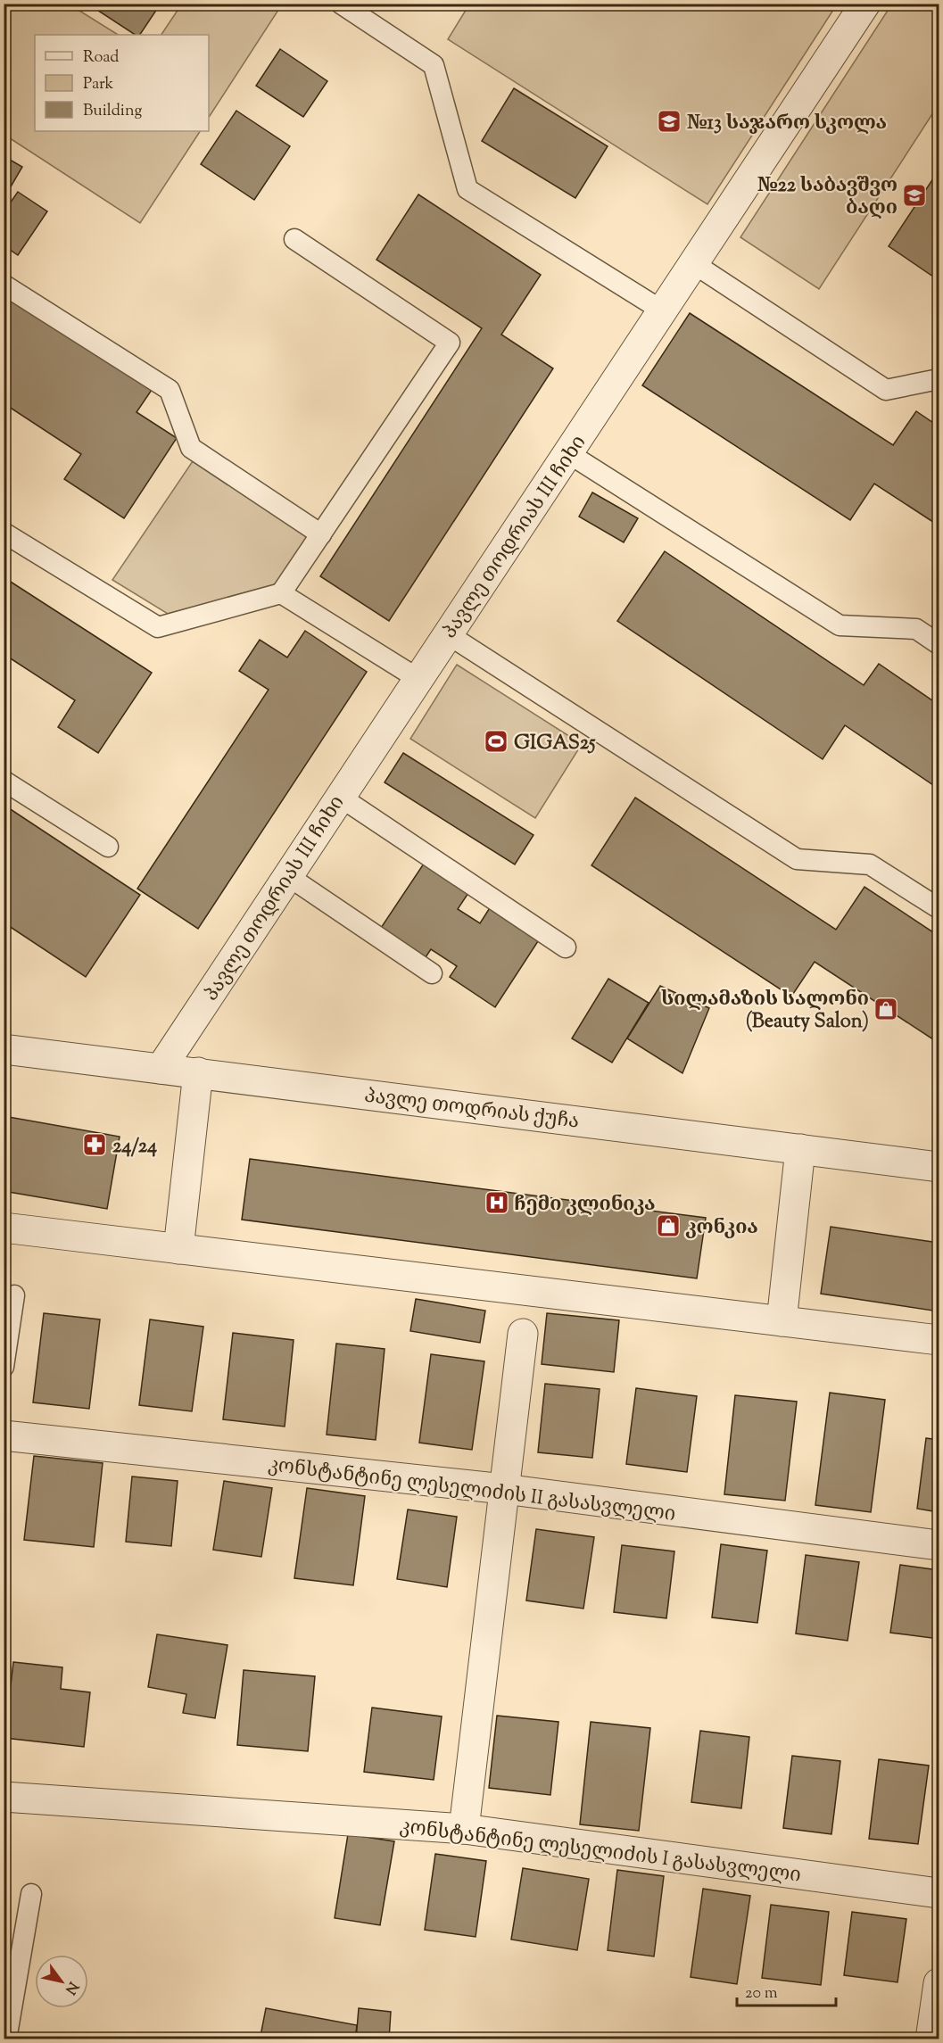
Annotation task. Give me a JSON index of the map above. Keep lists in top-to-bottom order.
{
  "streets": {
    "street": [
      "პავლე თოდრიას III ჩიხი",
      "პავლე თოდრიას ქუჩა",
      "კონსტანტინე ლესელიძის II გასასვლელი",
      "კონსტანტინე ლესელიძის I გასასვლელი"
    ]
  },
  "crossings": [
    ["პავლე თოდრიას III ჩიხი", "პავლე თოდრიას ქუჩა"]
  ],
  "places": {
    "school or university": ["№13 საჯარო სკოლა", "№22 საბავშვო ბაღი"],
    "sports": ["GIGAS25"],
    "shop": ["სილამაზის სალონი (Beauty Salon)", "კონკია"],
    "pharmacy": ["24/24"],
    "hospital": ["ჩემი კლინიკა"]
  },
  "legend": ["Road", "Park", "Building"],
  "scale_bar": "20 m",
  "north": "bottom right"
}
